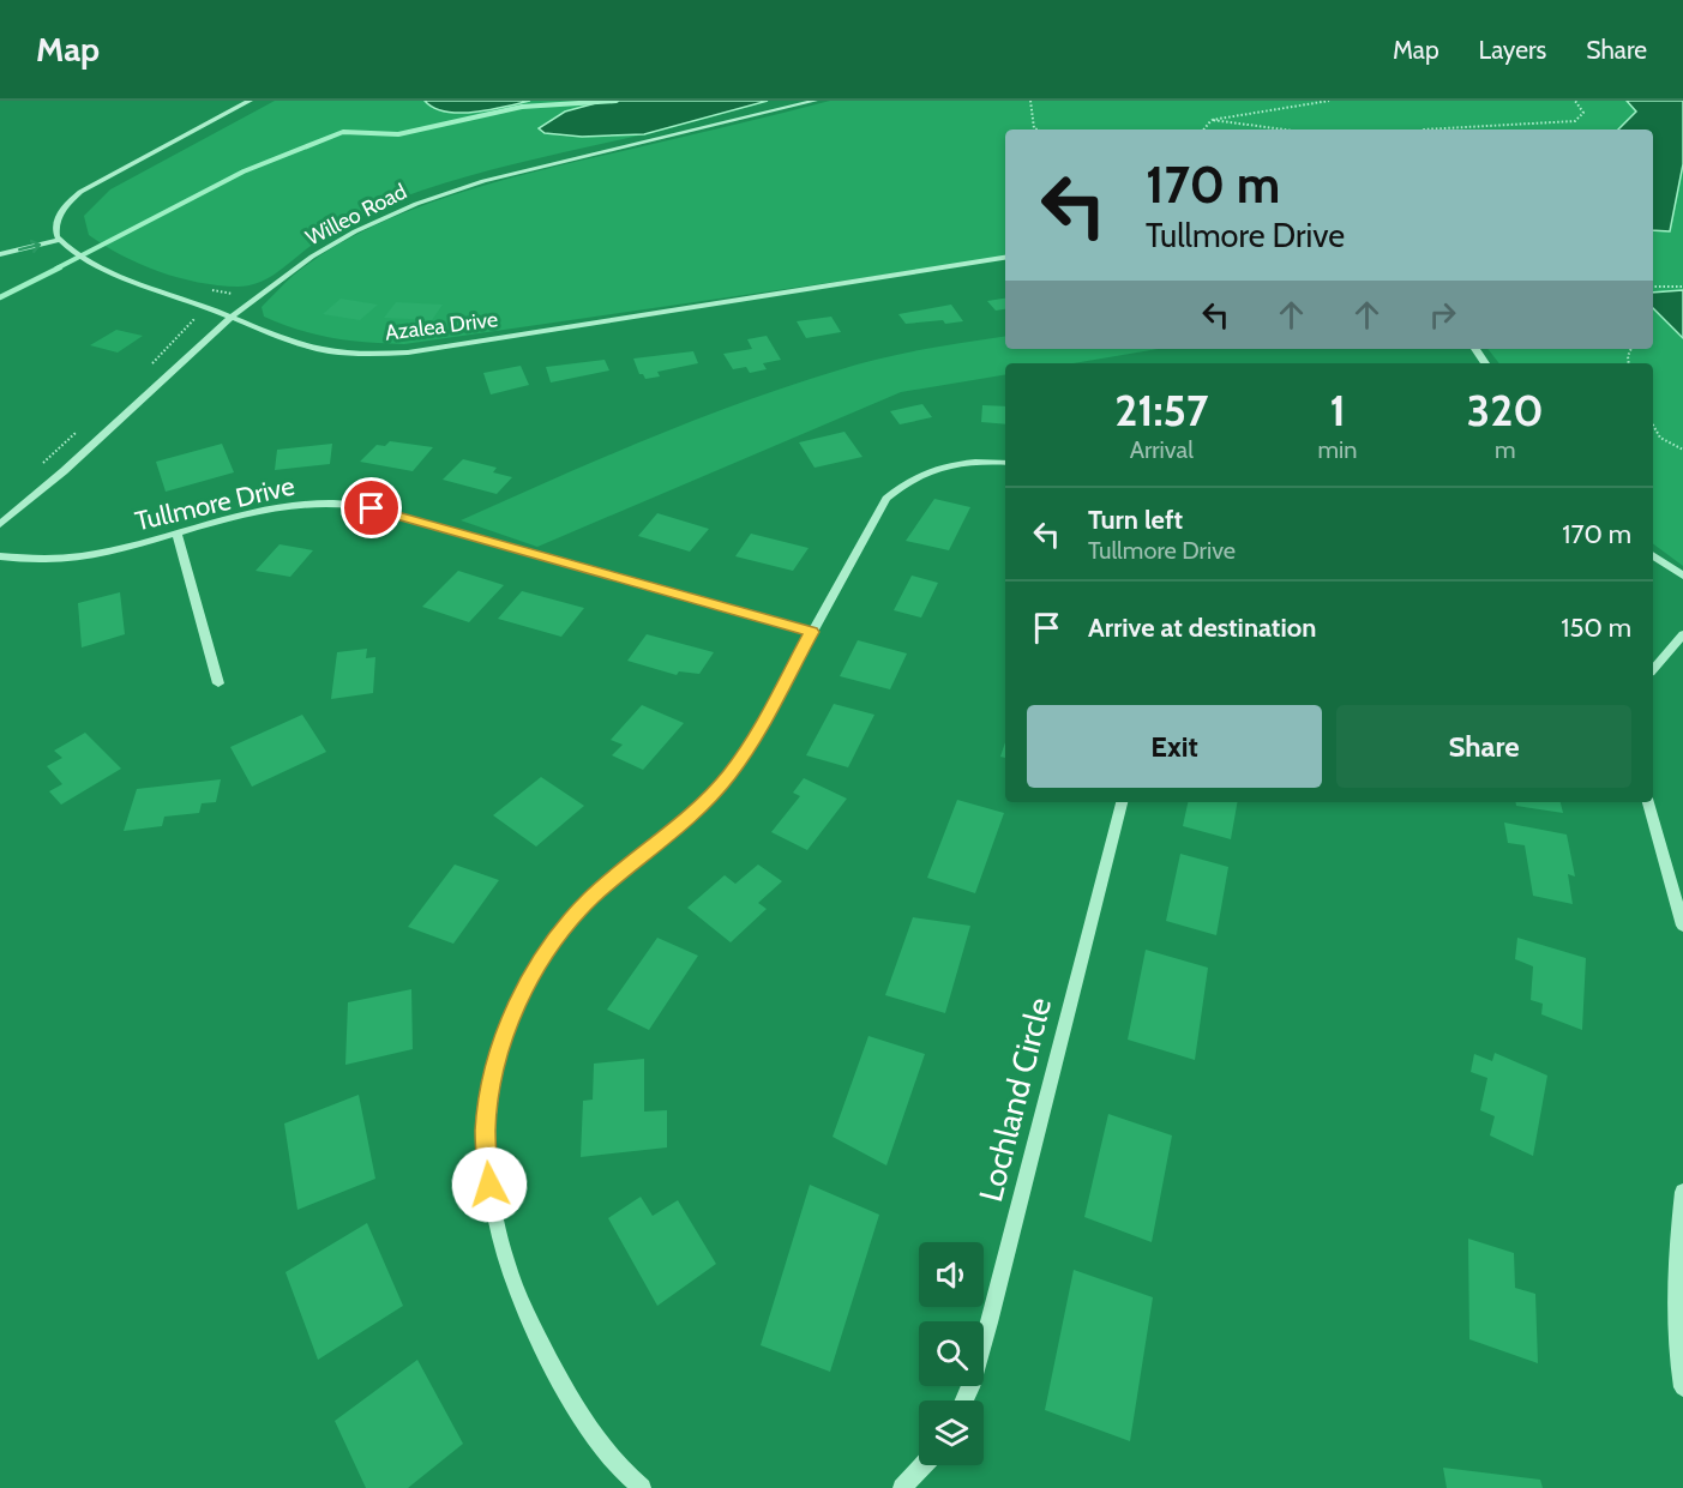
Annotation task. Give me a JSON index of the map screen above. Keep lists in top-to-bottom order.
{
  "streets": {
    "street": [
      "Willeo Road",
      "Azalea Drive",
      "Tullmore Drive",
      "Lochland Circle"
    ]
  },
  "crossings": [
    ["Willeo Road", "Azalea Drive"]
  ],
  "page": {
    "header": "Map",
    "nav": ["Map", "Layers", "Share"],
    "turn": ["170 m", "Tullmore Drive"],
    "eta": [
      "21:57",
      "Arrival",
      "1",
      "min",
      "320",
      "m"
    ],
    "list": [
      {
        "name": "Turn left",
        "note": "Tullmore Drive",
        "value": "170 m"
      },
      {
        "name": "Arrive at destination",
        "value": "150 m"
      }
    ],
    "buttons": ["Exit", "Share"]
  }
}
